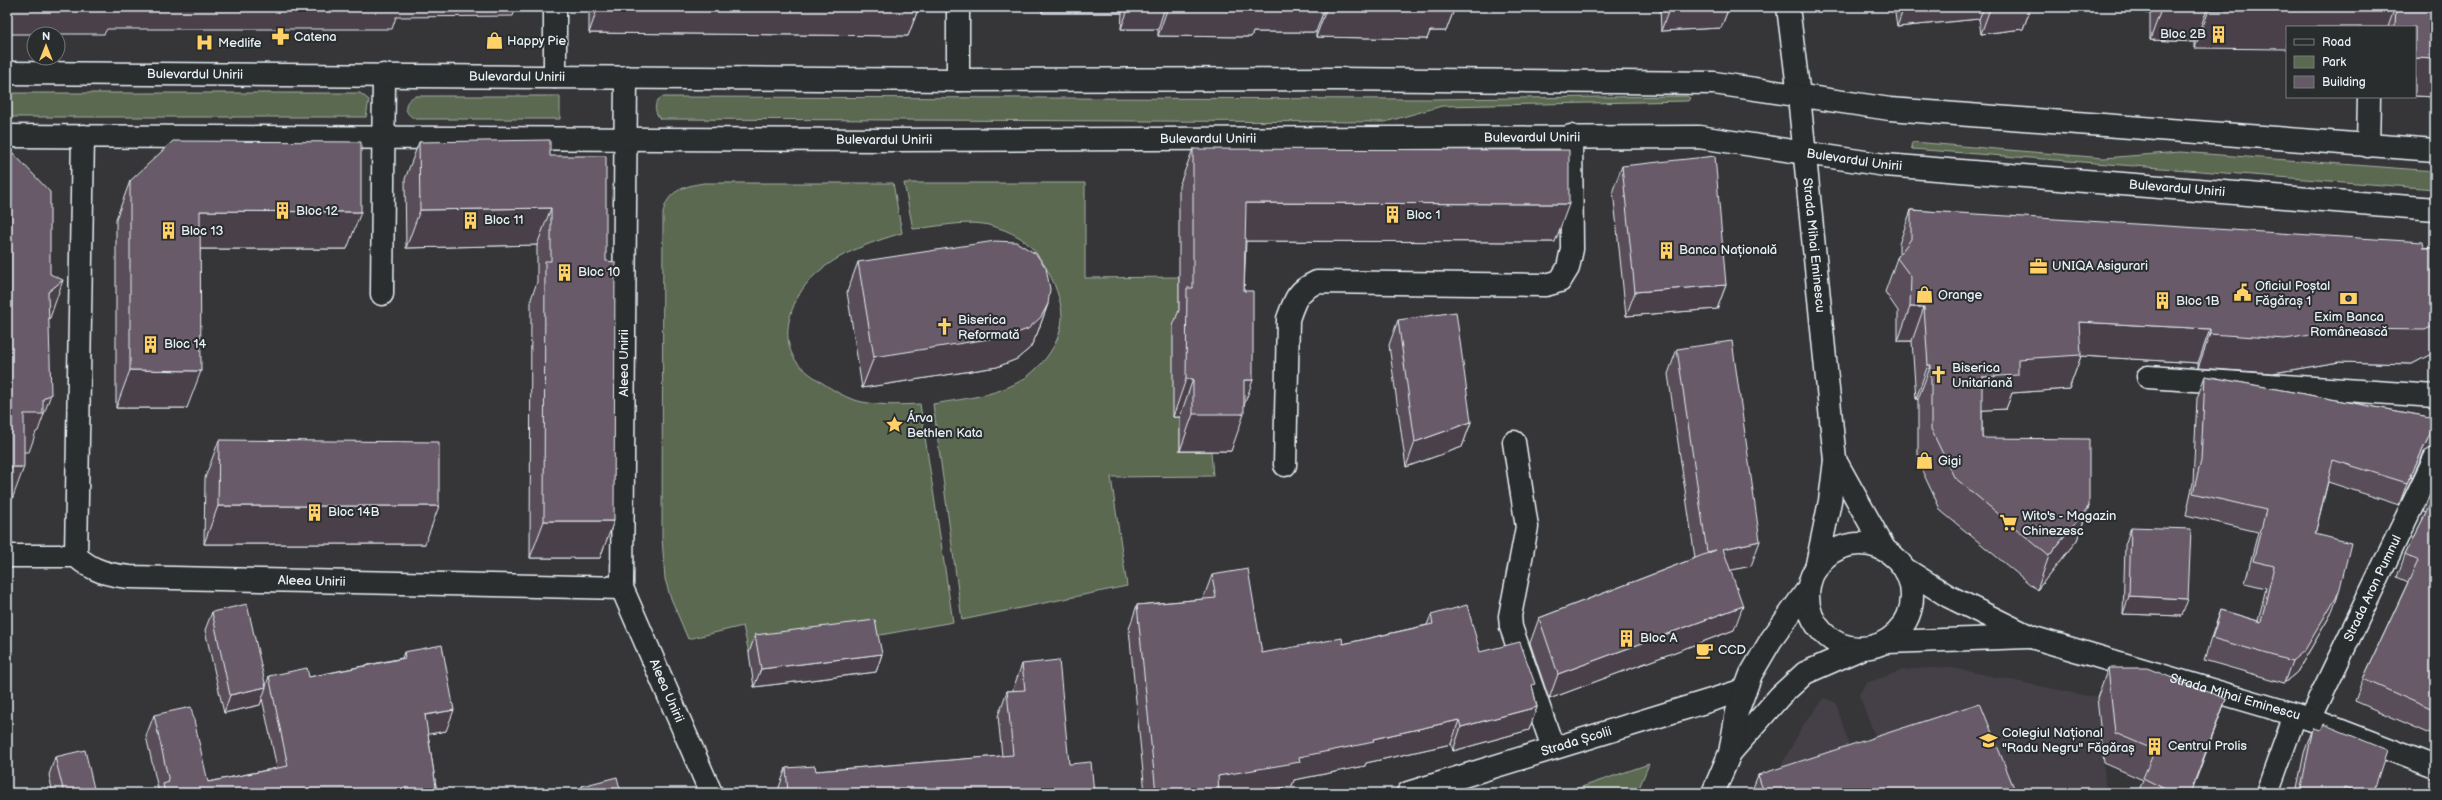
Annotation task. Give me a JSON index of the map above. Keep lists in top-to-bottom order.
{
  "streets": {
    "main road": [
      "Bulevardul Unirii",
      "Strada Mihai Eminescu",
      "Aleea Unirii",
      "Strada Aron Pumnul",
      "Strada Școlii"
    ]
  },
  "crossings": [
    ["Bulevardul Unirii", "Strada Mihai Eminescu"],
    ["Bulevardul Unirii", "Aleea Unirii"],
    ["Strada Mihai Eminescu", "Strada Aron Pumnul"]
  ],
  "places": {
    "building": [
      "Bloc 2B",
      "Bloc 12",
      "Bloc 1",
      "Bloc 11",
      "Bloc 13",
      "Banca Națională",
      "Bloc 10",
      "Bloc 1B",
      "Bloc 14",
      "Bloc 14B",
      "Bloc A",
      "Centrul Prolis"
    ],
    "pharmacy": ["Catena"],
    "shop": ["Happy Pie", "Orange", "Gigi"],
    "hospital": ["Medlife"],
    "office": ["UNIQA Asigurari"],
    "public building": ["Oficiul Poștal Făgăraș 1"],
    "bank": ["Exim Banca Românească"],
    "church": ["Biserica Reformată", "Biserica Unitariană"],
    "place": ["Árva Bethlen Kata"],
    "supermarket": ["Wito's - Magazin Chinezesc"],
    "cafe": ["CCD"],
    "school or university": ["Colegiul Național \"Radu Negru\" Făgăraș"]
  },
  "legend": ["Road", "Park", "Building"],
  "north": "top"
}
